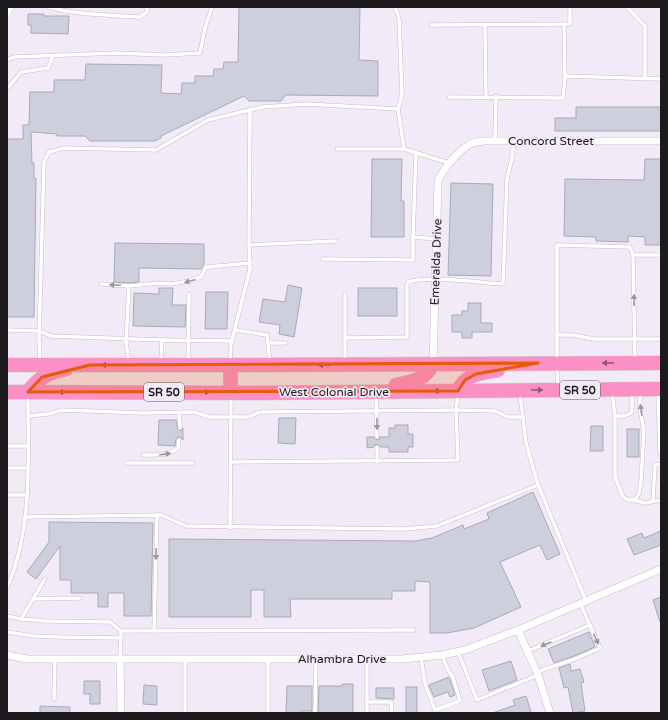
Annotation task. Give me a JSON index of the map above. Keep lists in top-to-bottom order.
{
  "streets": {
    "highway": ["SR 50", "West Colonial Drive"],
    "street": ["Concord Street", "Emeralda Drive", "Alhambra Drive"]
  },
  "crossings": [
    ["Concord Street", "Emeralda Drive"],
    ["Emeralda Drive", "SR 50"]
  ]
}
